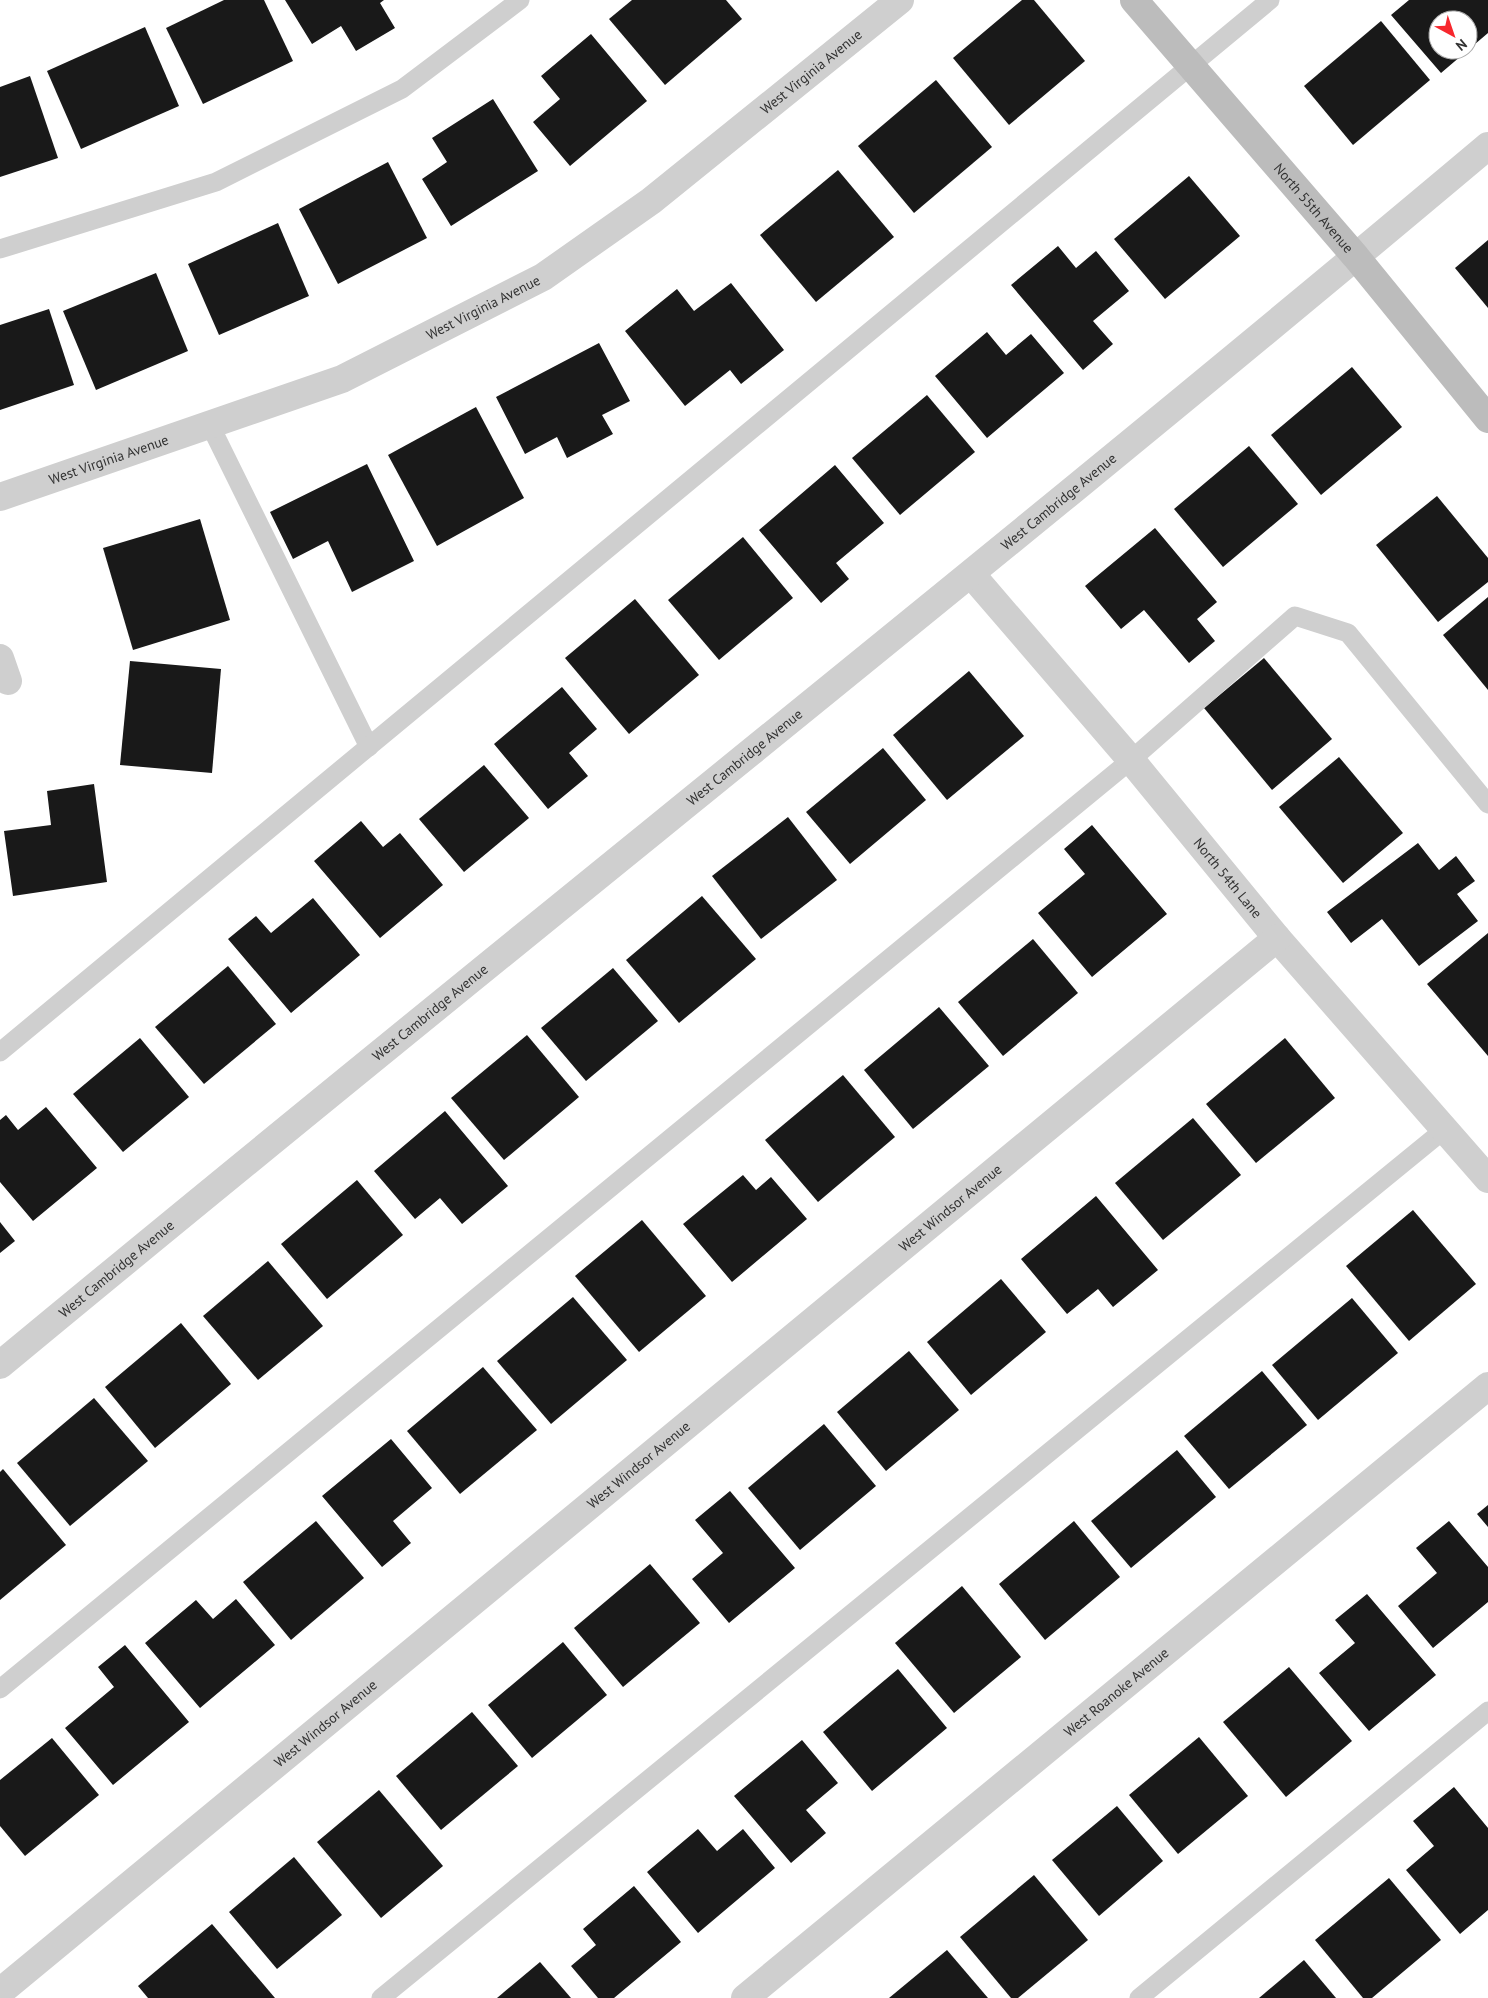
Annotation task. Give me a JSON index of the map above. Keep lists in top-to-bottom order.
{
  "streets": {
    "street": [
      "West Virginia Avenue",
      "North 55th Avenue",
      "West Cambridge Avenue",
      "North 54th Lane",
      "West Windsor Avenue",
      "West Roanoke Avenue"
    ]
  },
  "crossings": [
    ["North 55th Avenue", "West Cambridge Avenue"],
    ["West Cambridge Avenue", "North 54th Lane"],
    ["North 54th Lane", "West Windsor Avenue"]
  ],
  "north": "bottom right"
}
